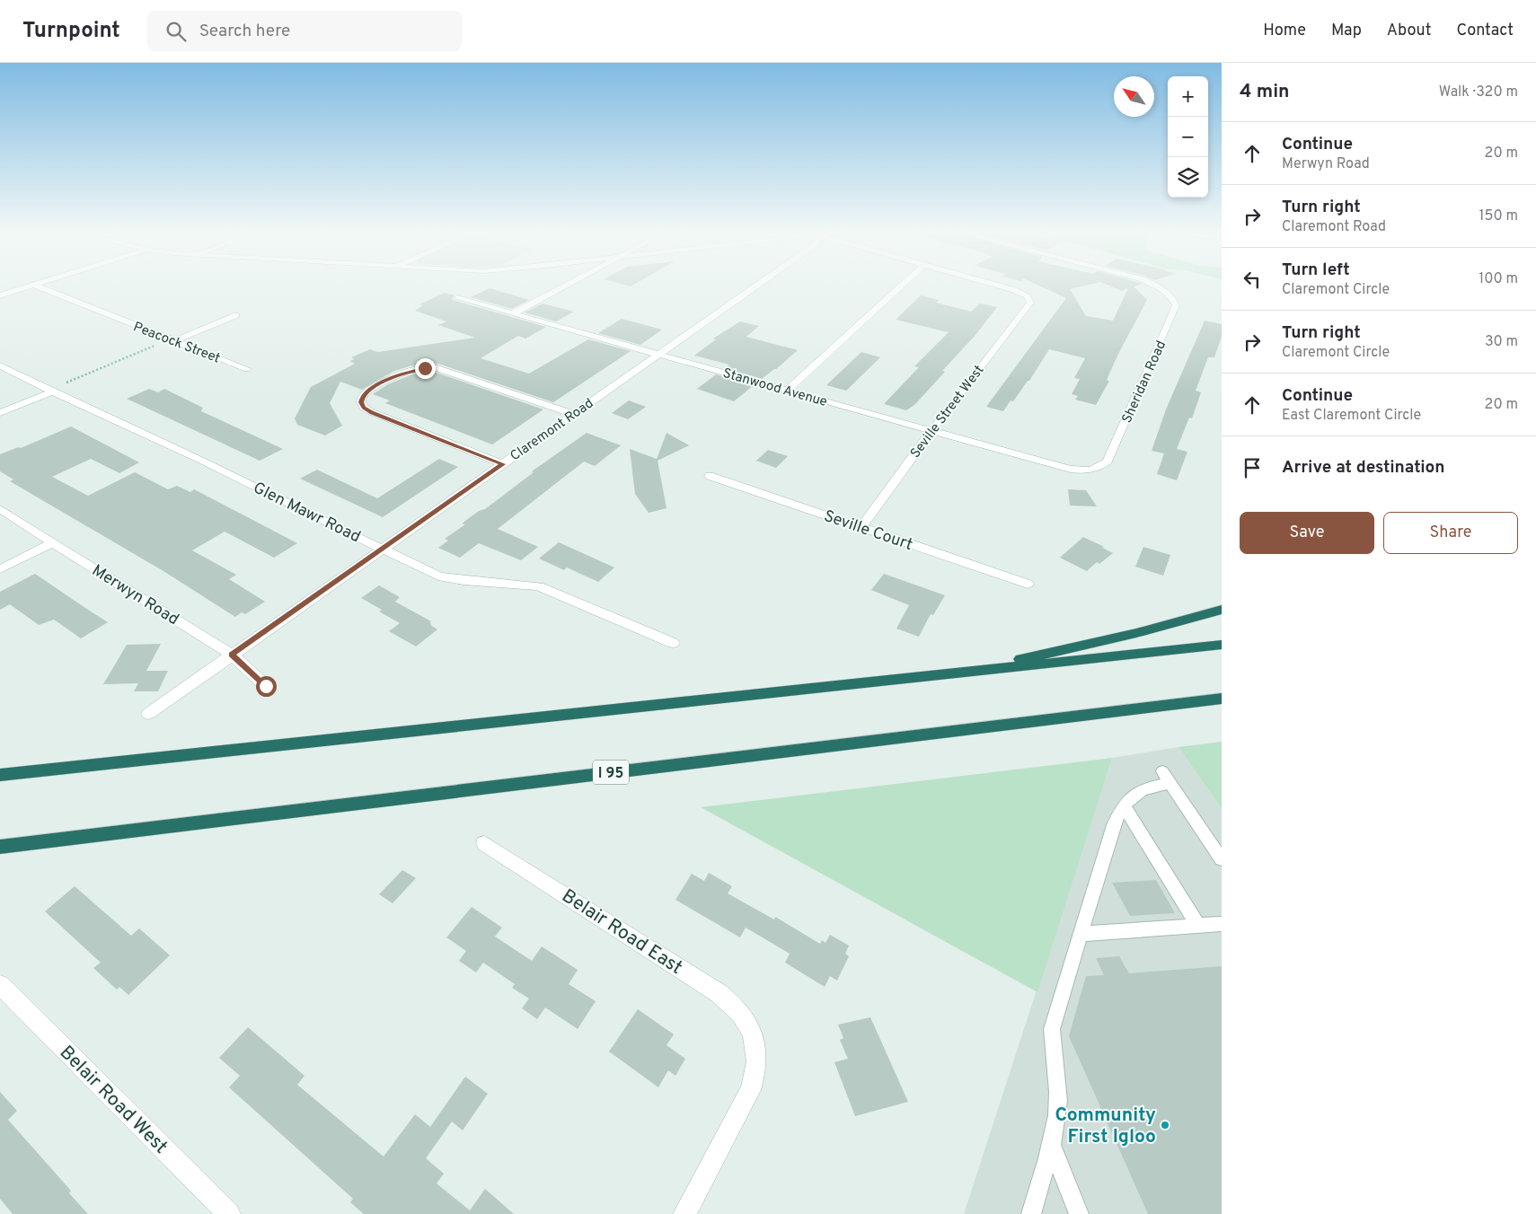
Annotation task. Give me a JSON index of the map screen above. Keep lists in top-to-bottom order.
{
  "streets": {
    "highway": ["I 95"],
    "street": [
      "Peacock Street",
      "Sheridan Road",
      "Stanwood Avenue",
      "Seville Street West",
      "Claremont Road",
      "Glen Mawr Road",
      "Seville Court",
      "Merwyn Road",
      "Belair Road East",
      "Belair Road West"
    ]
  },
  "crossings": [
    ["Sheridan Road", "Stanwood Avenue"],
    ["Stanwood Avenue", "Seville Street West"],
    ["Stanwood Avenue", "Claremont Road"],
    ["Seville Street West", "Seville Court"],
    ["Claremont Road", "Glen Mawr Road"],
    ["Claremont Road", "Merwyn Road"]
  ],
  "places": ["Community First Igloo"],
  "north": "top left",
  "page": {
    "header": "Turnpoint",
    "search": "Search here",
    "nav": [
      "Home",
      "Map",
      "About",
      "Contact"
    ],
    "heading": ["4 min", "Walk · 320 m"],
    "map_buttons": ["+", "−"],
    "list": [
      ["Continue", "Merwyn Road", "20 m"],
      ["Turn right", "Claremont Road", "150 m"],
      ["Turn left", "Claremont Circle", "100 m"],
      ["Turn right", "Claremont Circle", "30 m"],
      ["Continue", "East Claremont Circle", "20 m"],
      "Arrive at destination"
    ],
    "buttons": ["Save", "Share"]
  }
}
